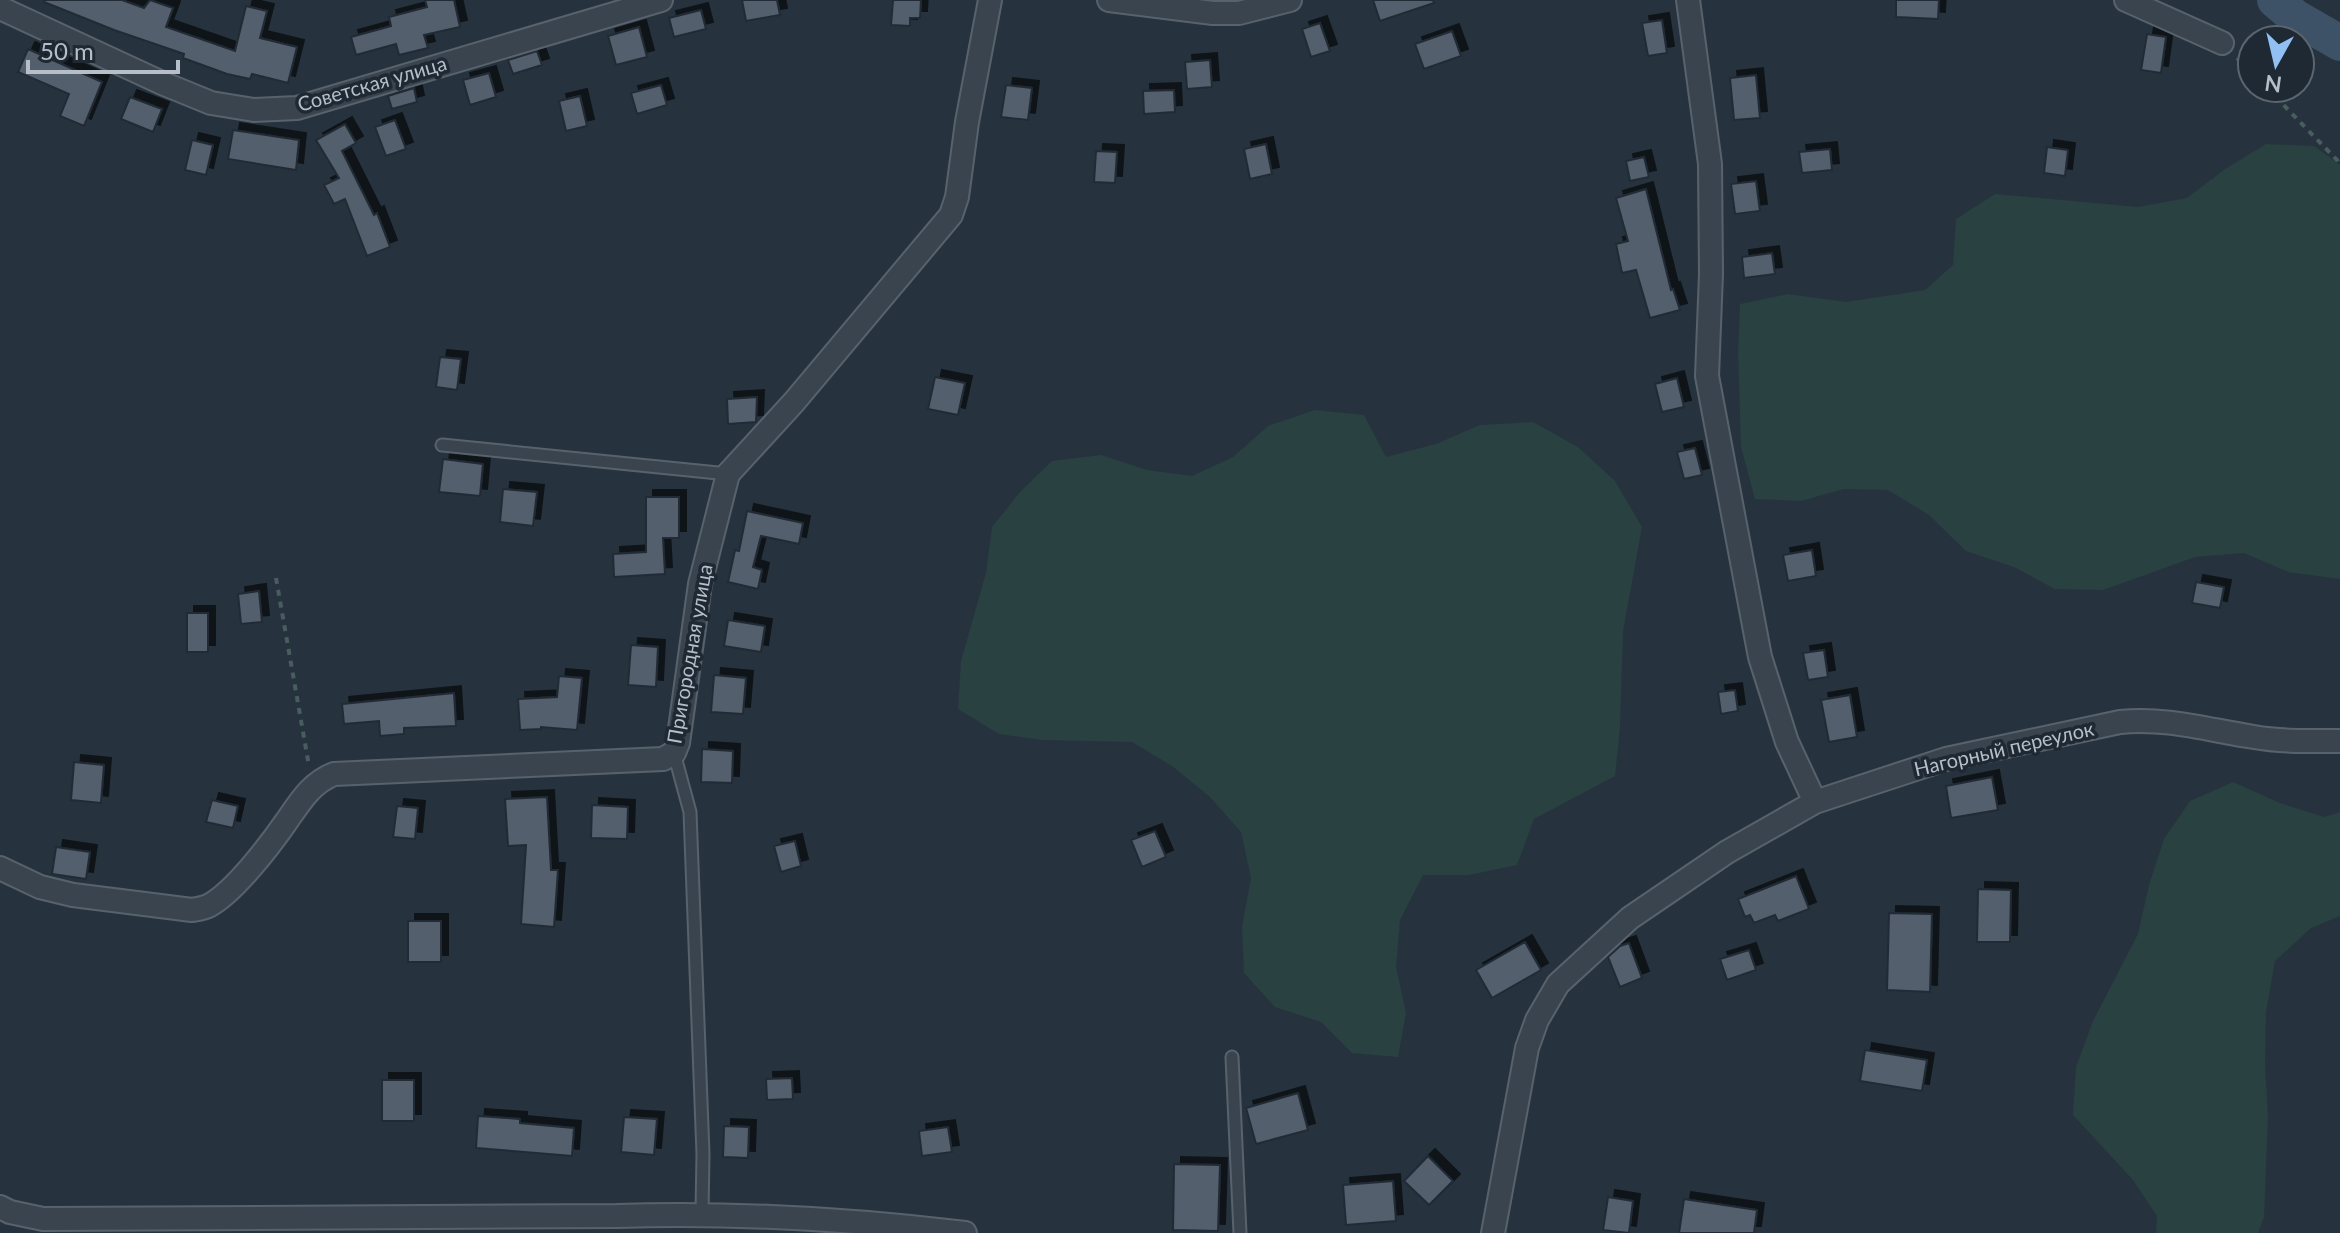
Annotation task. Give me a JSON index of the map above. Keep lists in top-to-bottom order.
{
  "streets": {
    "street": ["Советская улица", "Пригородная улица", "Нагорный переулок"]
  },
  "scale_bar": "50 m",
  "north": "bottom"
}
